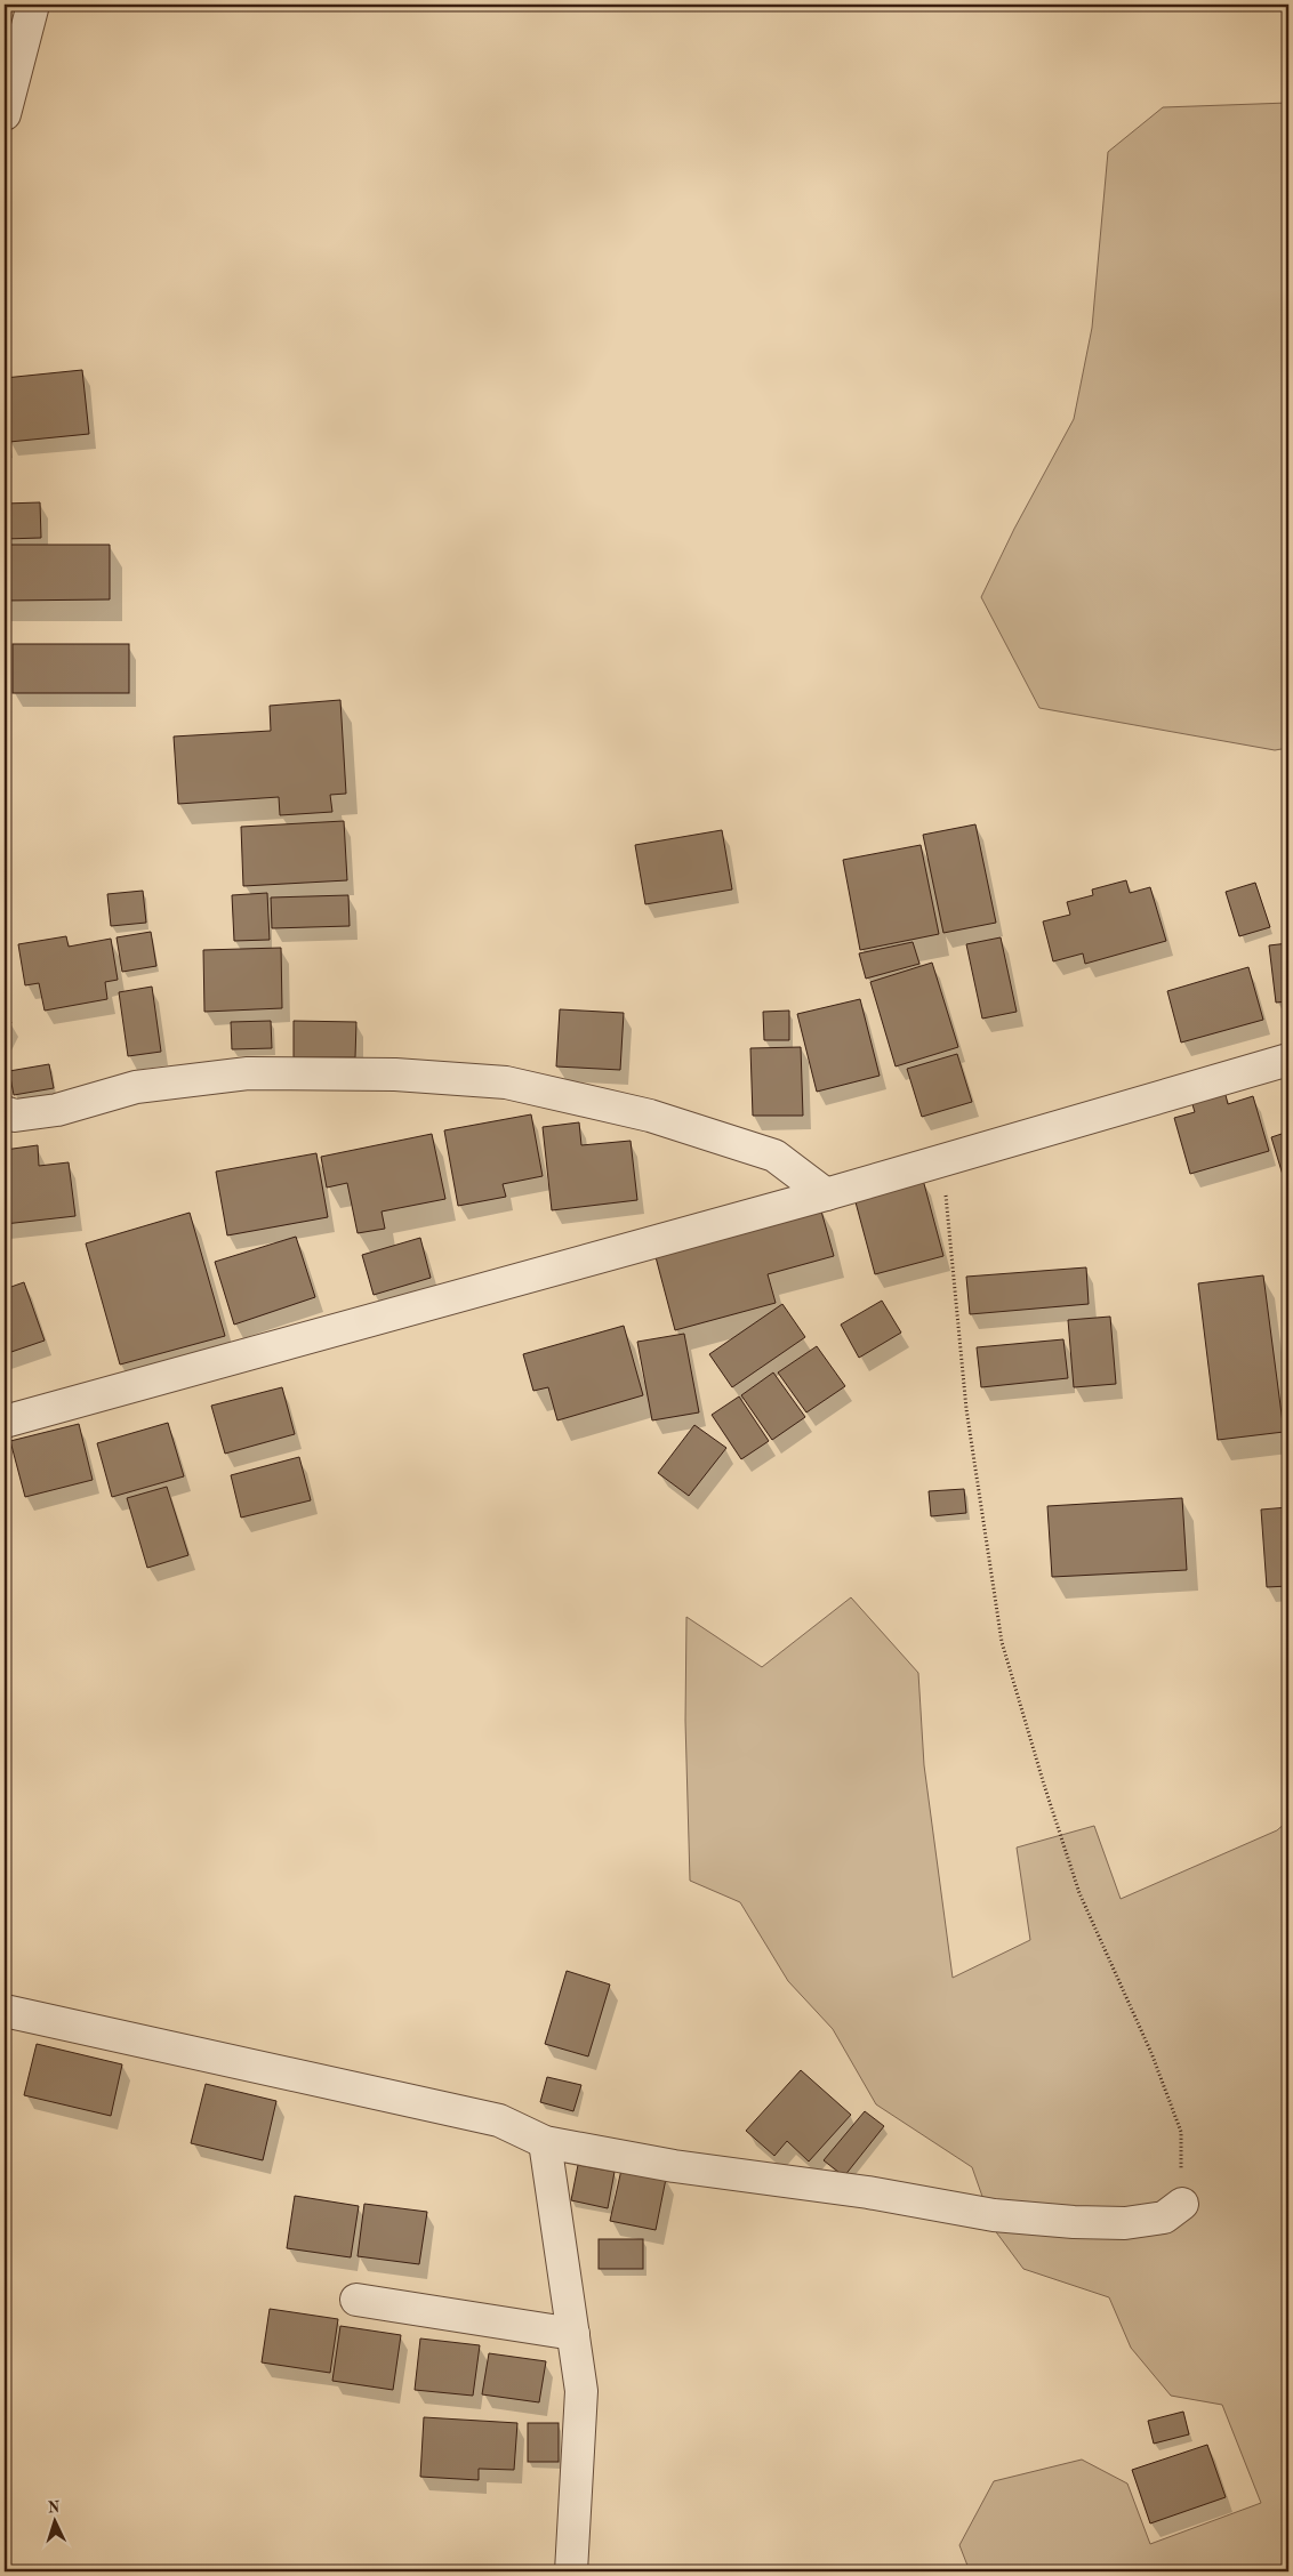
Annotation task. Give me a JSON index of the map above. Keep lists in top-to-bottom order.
{
  "north": "top"
}
